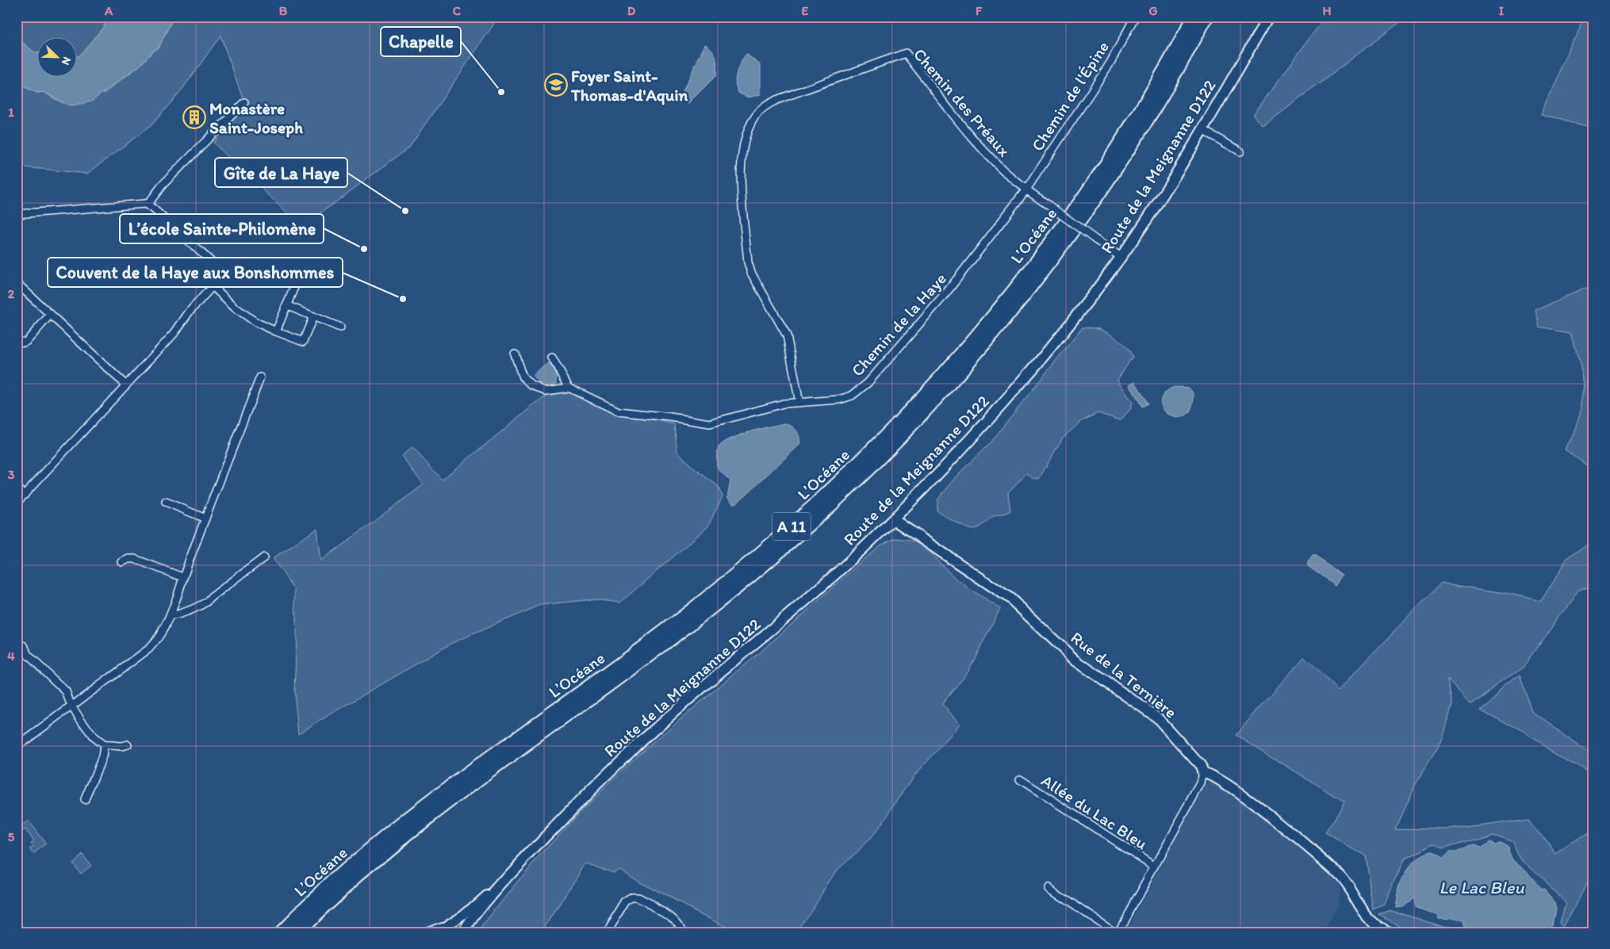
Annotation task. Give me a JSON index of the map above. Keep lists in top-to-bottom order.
{
  "streets": {
    "highway": ["L’Océane", "A 11"],
    "street": [
      "Chemin de l'Épine",
      "Chemin des Préaux",
      "Route de la Meignanne D122",
      "Chemin de la Haye",
      "Rue de la Ternière",
      "Allée du Lac Bleu"
    ]
  },
  "crossings": [
    ["Chemin de l'Épine", "Chemin des Préaux"],
    ["Chemin de l'Épine", "Chemin de la Haye"],
    ["Chemin des Préaux", "Chemin de la Haye"],
    ["Route de la Meignanne D122", "Rue de la Ternière"]
  ],
  "water": ["Le Lac Bleu"],
  "places": {
    "school or university": ["Foyer Saint- Thomas-d'Aquin"],
    "other": [
      "Chapelle",
      "Gîte de La Haye",
      "L’école Sainte-Philomène",
      "Couvent de la Haye aux Bonshommes"
    ],
    "building": ["Monastère Saint-Joseph"]
  },
  "north": "bottom right",
  "grid": {
    "columns": [
      "A",
      "B",
      "C",
      "D",
      "E",
      "F",
      "G",
      "H",
      "I"
    ],
    "rows": [
      "1",
      "2",
      "3",
      "4",
      "5"
    ]
  }
}
